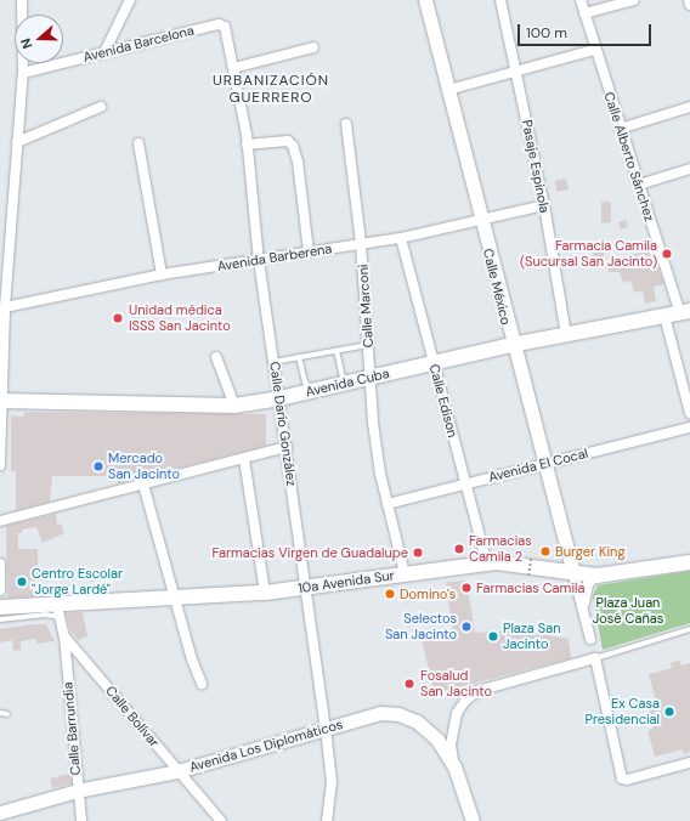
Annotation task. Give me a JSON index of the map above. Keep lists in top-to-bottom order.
{
  "streets": {
    "main road": ["Avenida Cuba", "10a Avenida Sur"],
    "street": [
      "Avenida Barcelona",
      "Calle Alberto Sánchez",
      "Pasaje Espinola",
      "Avenida Barberena",
      "Calle México",
      "Calle Marconi",
      "Calle Edison",
      "Calle Darío González",
      "Avenida El Cocal",
      "Calle Bolívar",
      "Calle Barrundia",
      "Avenida Los Diplomáticos"
    ]
  },
  "crossings": [
    ["Avenida Barcelona", "Calle Darío González"],
    ["Calle Alberto Sánchez", "Avenida Cuba"],
    ["Pasaje Espinola", "Avenida Barberena"],
    ["Pasaje Espinola", "Avenida Cuba"],
    ["Avenida Barberena", "Calle México"],
    ["Avenida Barberena", "Calle Marconi"],
    ["Avenida Barberena", "Calle Edison"],
    ["Avenida Barberena", "Calle Darío González"],
    ["Calle México", "Avenida Cuba"],
    ["Calle México", "Avenida El Cocal"],
    ["Calle México", "10a Avenida Sur"],
    ["Calle Marconi", "Avenida Cuba"],
    ["Calle Marconi", "Avenida El Cocal"],
    ["Calle Marconi", "10a Avenida Sur"],
    ["Avenida Cuba", "Calle Edison"],
    ["Avenida Cuba", "Calle Darío González"],
    ["Calle Edison", "Avenida El Cocal"],
    ["Calle Edison", "10a Avenida Sur"],
    ["Calle Darío González", "10a Avenida Sur"],
    ["Calle Darío González", "Avenida Los Diplomáticos"],
    ["10a Avenida Sur", "Calle Bolívar"],
    ["Calle Bolívar", "Calle Barrundia"],
    ["Calle Bolívar", "Avenida Los Diplomáticos"],
    ["Calle Barrundia", "Avenida Los Diplomáticos"]
  ],
  "districts": ["URBANIZACIÓN GUERRERO"],
  "parks": ["Plaza Juan José Cañas"],
  "places": [
    "Farmacia Camila (Sucursal San Jacinto)",
    "Unidad médica ISSS San Jacinto",
    "Mercado San Jacinto",
    "Farmacias Camila 2",
    "Burger King",
    "Farmacias Virgen de Guadalupe",
    "Centro Escolar \"Jorge Lardé\"",
    "Farmacias Camila",
    "Domino's",
    "Selectos San Jacinto",
    "Plaza San Jacinto",
    "Fosalud San Jacinto",
    "Ex Casa Presidencial"
  ],
  "scale_bar": "100 m",
  "north": "left"
}
